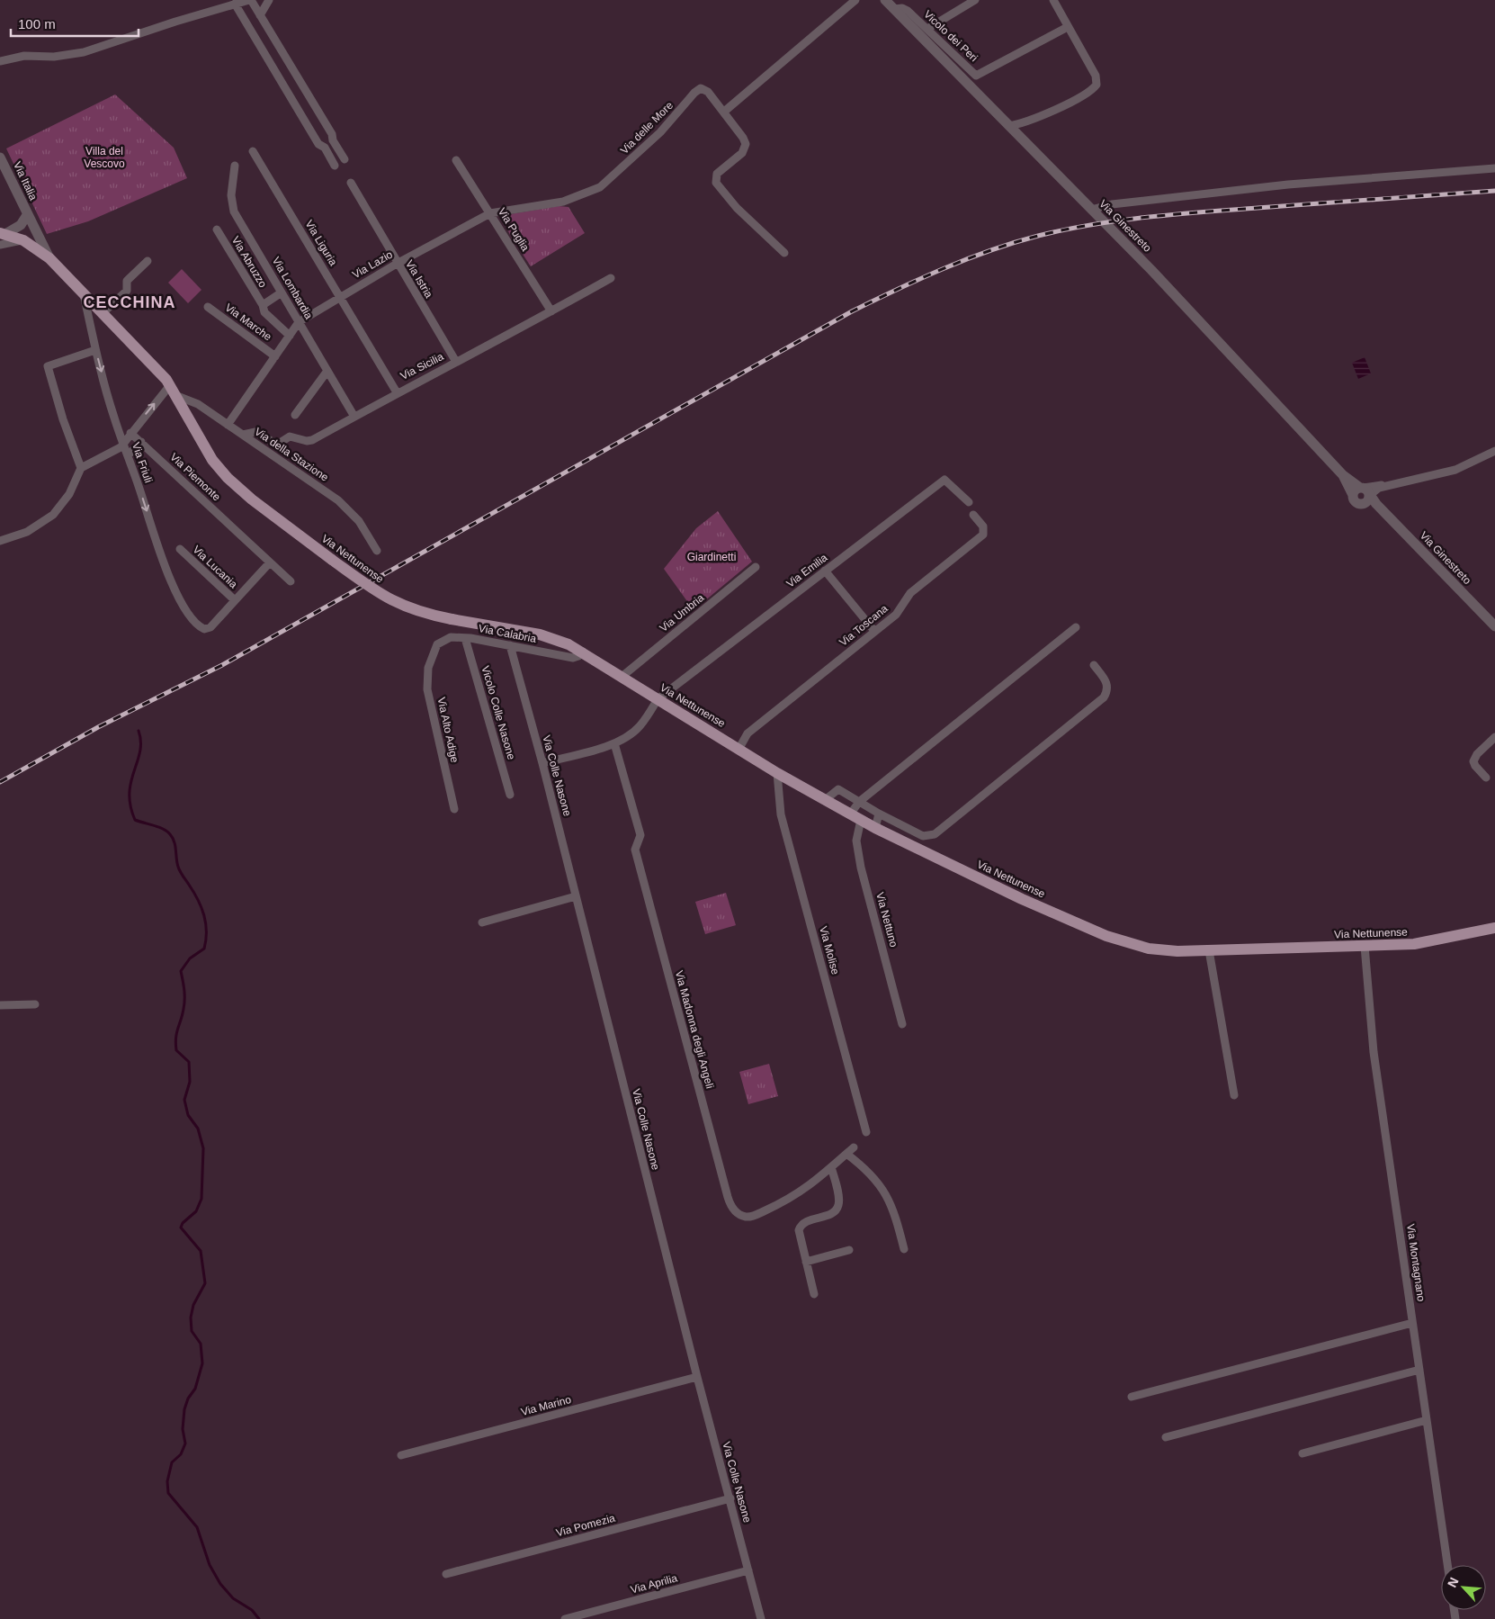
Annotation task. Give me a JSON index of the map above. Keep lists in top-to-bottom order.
{
  "streets": {
    "main road": ["Via Nettunense"],
    "street": [
      "Vicolo dei Peri",
      "Via delle More",
      "Via Italia",
      "Via Ginestreto",
      "Via Puglia",
      "Via Liguria",
      "Via Abruzzo",
      "Via Lazio",
      "Via Istria",
      "Via Lombardia",
      "Via Marche",
      "Via Sicilia",
      "Via della Stazione",
      "Via Friuli",
      "Via Piemonte",
      "Via Lucania",
      "Via Emilia",
      "Via Umbria",
      "Via Toscana",
      "Via Calabria",
      "Vicolo Colle Nasone",
      "Via Alto Adige",
      "Via Colle Nasone",
      "Via Nettuno",
      "Via Molise",
      "Via Madonna degli Angeli",
      "Via Montagnano",
      "Via Marino",
      "Via Pomezia",
      "Via Aprilia"
    ]
  },
  "crossings": [
    ["Vicolo dei Peri", "Via Ginestreto"],
    ["Via delle More", "Via Lazio"],
    ["Via Italia", "Via Nettunense"],
    ["Via Puglia", "Via Lazio"],
    ["Via Puglia", "Via Sicilia"],
    ["Via Liguria", "Via Lazio"],
    ["Via Liguria", "Via Sicilia"],
    ["Via Abruzzo", "Via Lazio"],
    ["Via Lazio", "Via Istria"],
    ["Via Lazio", "Via Lombardia"],
    ["Via Lazio", "Via Marche"],
    ["Via Lazio", "Via della Stazione"],
    ["Via Istria", "Via Sicilia"],
    ["Via Lombardia", "Via Sicilia"],
    ["Via Sicilia", "Via della Stazione"],
    ["Via della Stazione", "Via Nettunense"],
    ["Via Friuli", "Via Nettunense"],
    ["Via Friuli", "Via Lucania"],
    ["Via Piemonte", "Via Lucania"],
    ["Via Nettunense", "Via Emilia"],
    ["Via Nettunense", "Via Umbria"],
    ["Via Nettunense", "Via Toscana"],
    ["Via Nettunense", "Via Calabria"],
    ["Via Nettunense", "Via Nettuno"],
    ["Via Nettunense", "Via Molise"],
    ["Via Nettunense", "Via Montagnano"],
    ["Via Calabria", "Vicolo Colle Nasone"],
    ["Via Calabria", "Via Alto Adige"],
    ["Via Calabria", "Via Colle Nasone"],
    ["Via Colle Nasone", "Via Marino"],
    ["Via Colle Nasone", "Via Pomezia"],
    ["Via Colle Nasone", "Via Aprilia"]
  ],
  "one_way": ["Via Friuli"],
  "districts": ["CECCHINA"],
  "parks": ["Villa del Vescovo", "Giardinetti"],
  "scale_bar": "100 m",
  "north": "top left"
}
